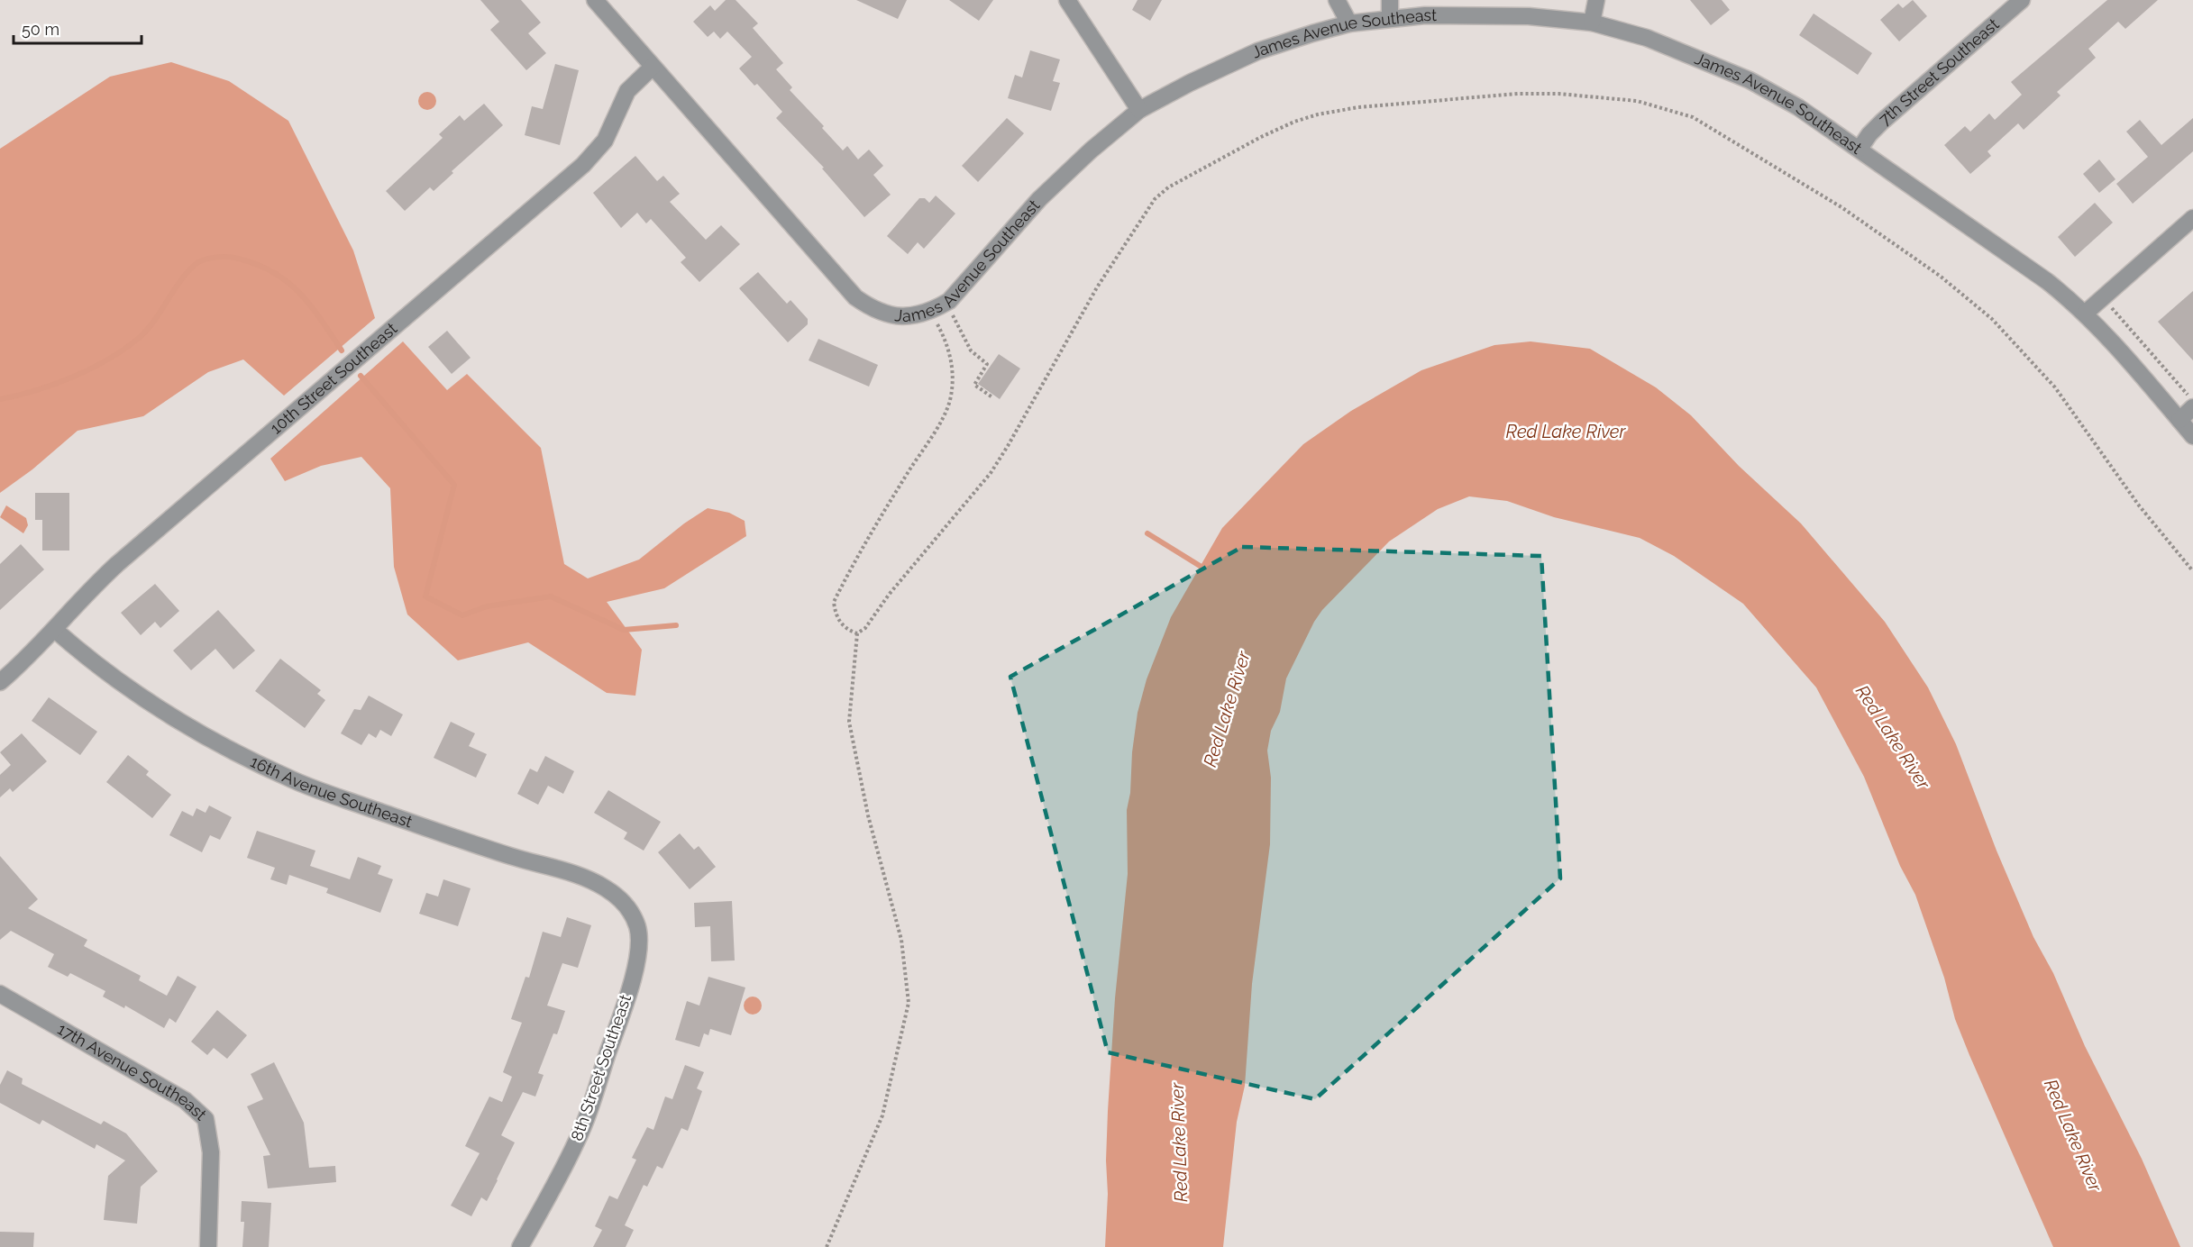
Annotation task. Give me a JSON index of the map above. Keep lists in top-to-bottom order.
{
  "streets": {
    "street": [
      "James Avenue Southeast",
      "7th Street Southeast",
      "10th Street Southeast",
      "16th Avenue Southeast",
      "8th Street Southeast",
      "17th Avenue Southeast"
    ]
  },
  "crossings": [
    ["James Avenue Southeast", "7th Street Southeast"],
    ["James Avenue Southeast", "10th Street Southeast"],
    ["10th Street Southeast", "16th Avenue Southeast"],
    ["16th Avenue Southeast", "8th Street Southeast"]
  ],
  "water": ["Red Lake River"],
  "scale_bar": "50 m"
}
